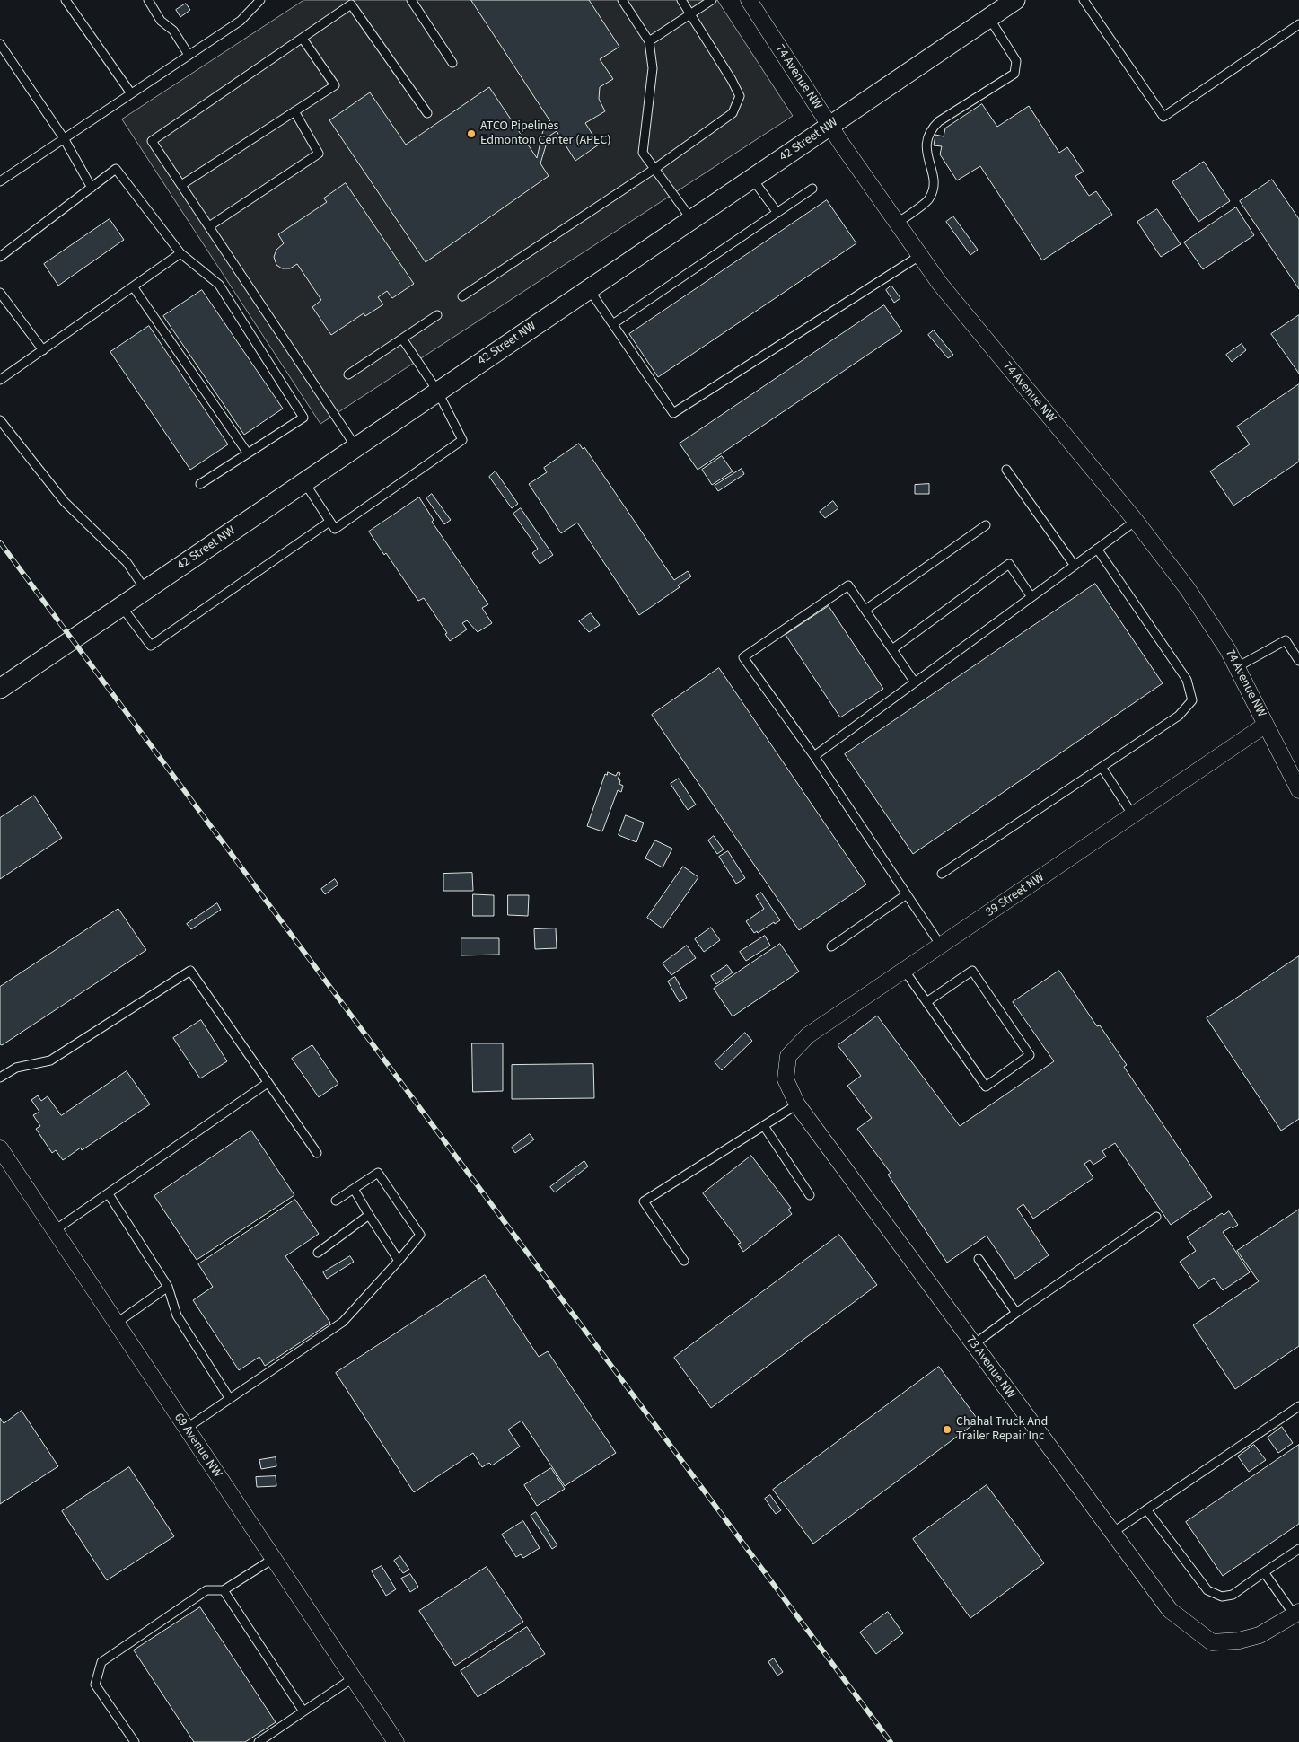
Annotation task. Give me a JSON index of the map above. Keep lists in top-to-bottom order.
{
  "streets": {
    "street": [
      "74 Avenue NW",
      "42 Street NW",
      "39 Street NW",
      "73 Avenue NW",
      "69 Avenue NW"
    ]
  },
  "crossings": [
    ["74 Avenue NW", "42 Street NW"],
    ["74 Avenue NW", "39 Street NW"],
    ["39 Street NW", "73 Avenue NW"]
  ],
  "places": ["ATCO Pipelines Edmonton Center (APEC)", "Chahal Truck And Trailer Repair Inc"]
}
